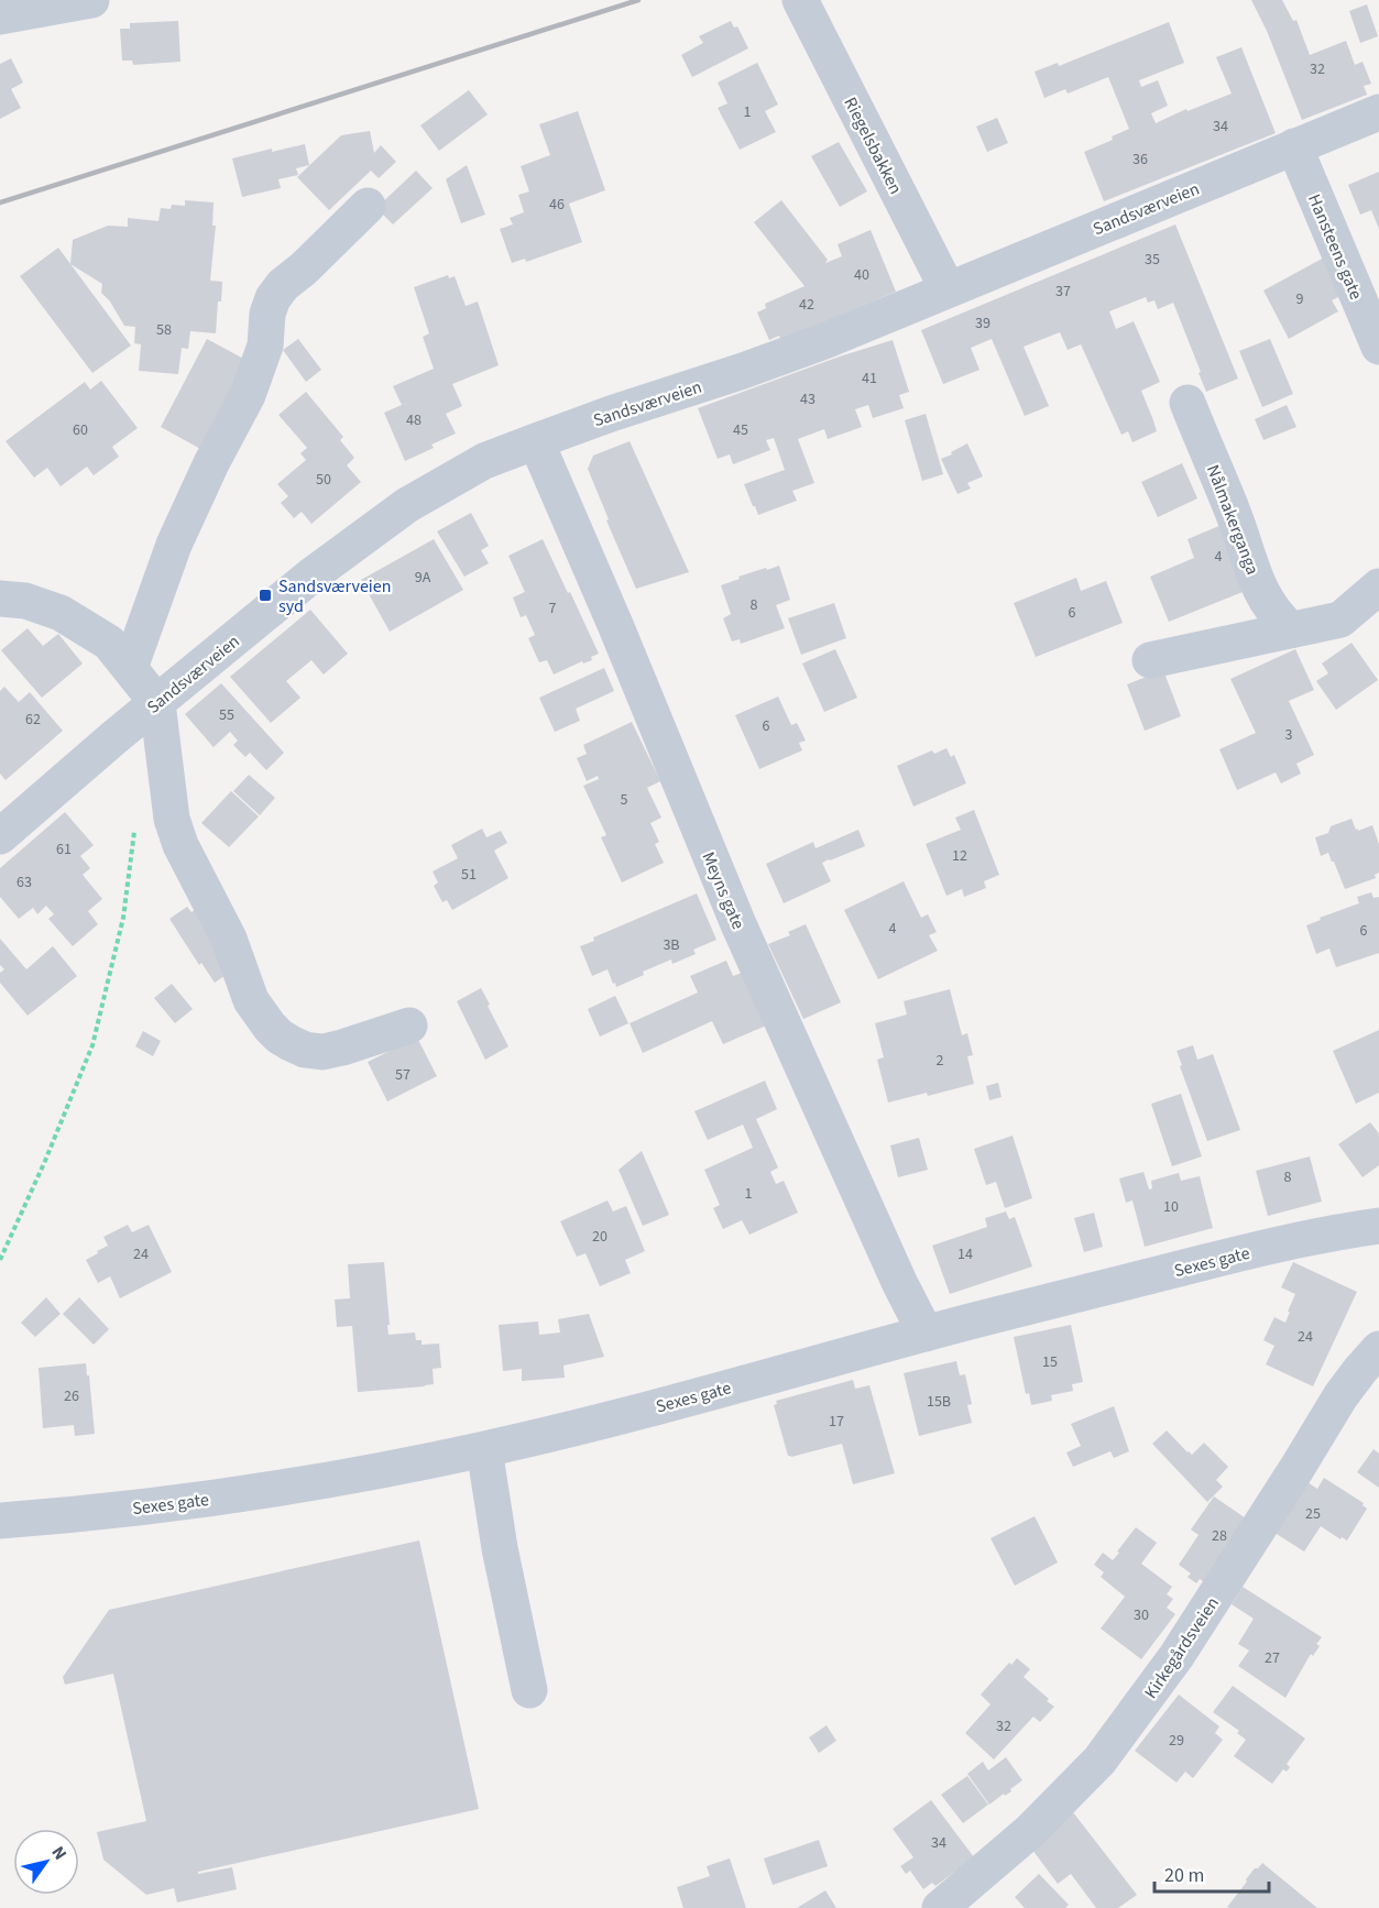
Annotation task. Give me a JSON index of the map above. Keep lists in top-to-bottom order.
{
  "streets": {
    "street": [
      "Riegelsbakken",
      "Sandsværveien",
      "Hansteens gate",
      "Nålmakerganga",
      "Meyns gate",
      "Sexes gate",
      "Kirkegårdsveien"
    ]
  },
  "crossings": [
    ["Riegelsbakken", "Sandsværveien"],
    ["Sandsværveien", "Hansteens gate"],
    ["Sandsværveien", "Meyns gate"],
    ["Meyns gate", "Sexes gate"]
  ],
  "places": {
    "transit": ["Sandsværveien syd"]
  },
  "house_numbers": [
    "32",
    "1",
    "34",
    "36",
    "46",
    "35",
    "40",
    "37",
    "9",
    "42",
    "39",
    "58",
    "41",
    "43",
    "48",
    "60",
    "45",
    "50",
    "4",
    "9A",
    "8",
    "7",
    "6",
    "55",
    "62",
    "6",
    "3",
    "5",
    "61",
    "12",
    "51",
    "63",
    "4",
    "6",
    "3B",
    "2",
    "57",
    "8",
    "1",
    "10",
    "20",
    "24",
    "14",
    "24",
    "15",
    "26",
    "15B",
    "17",
    "25",
    "28",
    "30",
    "27",
    "32",
    "29",
    "34"
  ],
  "scale_bar": "20 m",
  "north": "top right"
}
